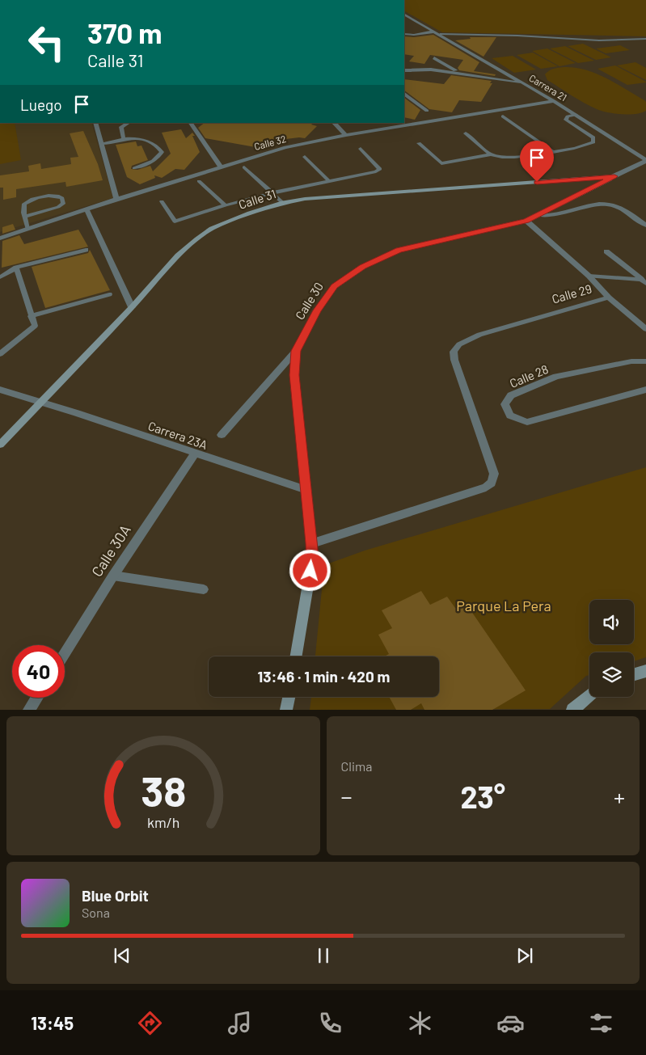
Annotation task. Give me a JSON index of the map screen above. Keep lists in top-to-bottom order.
{
  "streets": {
    "street": [
      "Carrera 21",
      "Calle 32",
      "Calle 31",
      "Calle 29",
      "Calle 30",
      "Calle 28",
      "Carrera 23A",
      "Calle 30A"
    ]
  },
  "crossings": [
    ["Carrera 21", "Calle 32"],
    ["Carrera 21", "Calle 30"],
    ["Calle 31", "Calle 30"],
    ["Calle 31", "Carrera 23A"],
    ["Calle 29", "Calle 30"],
    ["Calle 30", "Carrera 23A"],
    ["Carrera 23A", "Calle 30A"]
  ],
  "parks": ["Parque La Pera"],
  "page": {
    "turn": ["370 m", "Calle 31"],
    "then": "Luego",
    "limit": "40",
    "trip": "13:46 · 1 min · 420 m",
    "tile": "Clima",
    "heat": ["−", "23°", "+"],
    "song": ["Blue Orbit", "Sona"],
    "tabs": "13:45",
    "gauge": ["38", "km/h"]
  }
}
